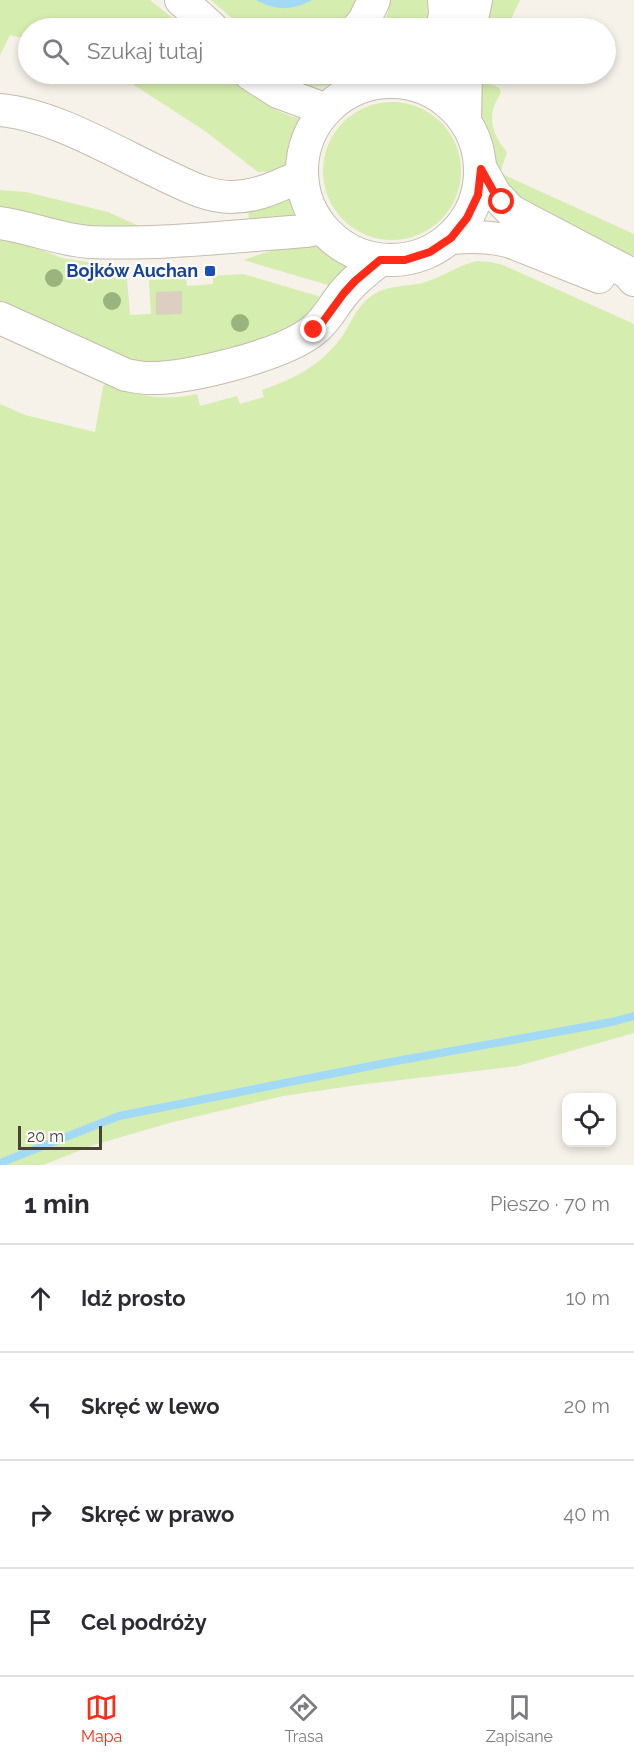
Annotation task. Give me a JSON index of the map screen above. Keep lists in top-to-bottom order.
{
  "places": {
    "transit": ["Bojków Auchan"]
  },
  "scale_bar": "20 m",
  "page": {
    "search": "Szukaj tutaj",
    "scale": "20 m",
    "heading": ["1 min", "Pieszo · 70 m"],
    "list": [
      ["Idź prosto", "10 m"],
      ["Skręć w lewo", "20 m"],
      ["Skręć w prawo", "40 m"],
      "Cel podróży"
    ],
    "nav": ["Mapa", "Trasa", "Zapisane"]
  }
}
